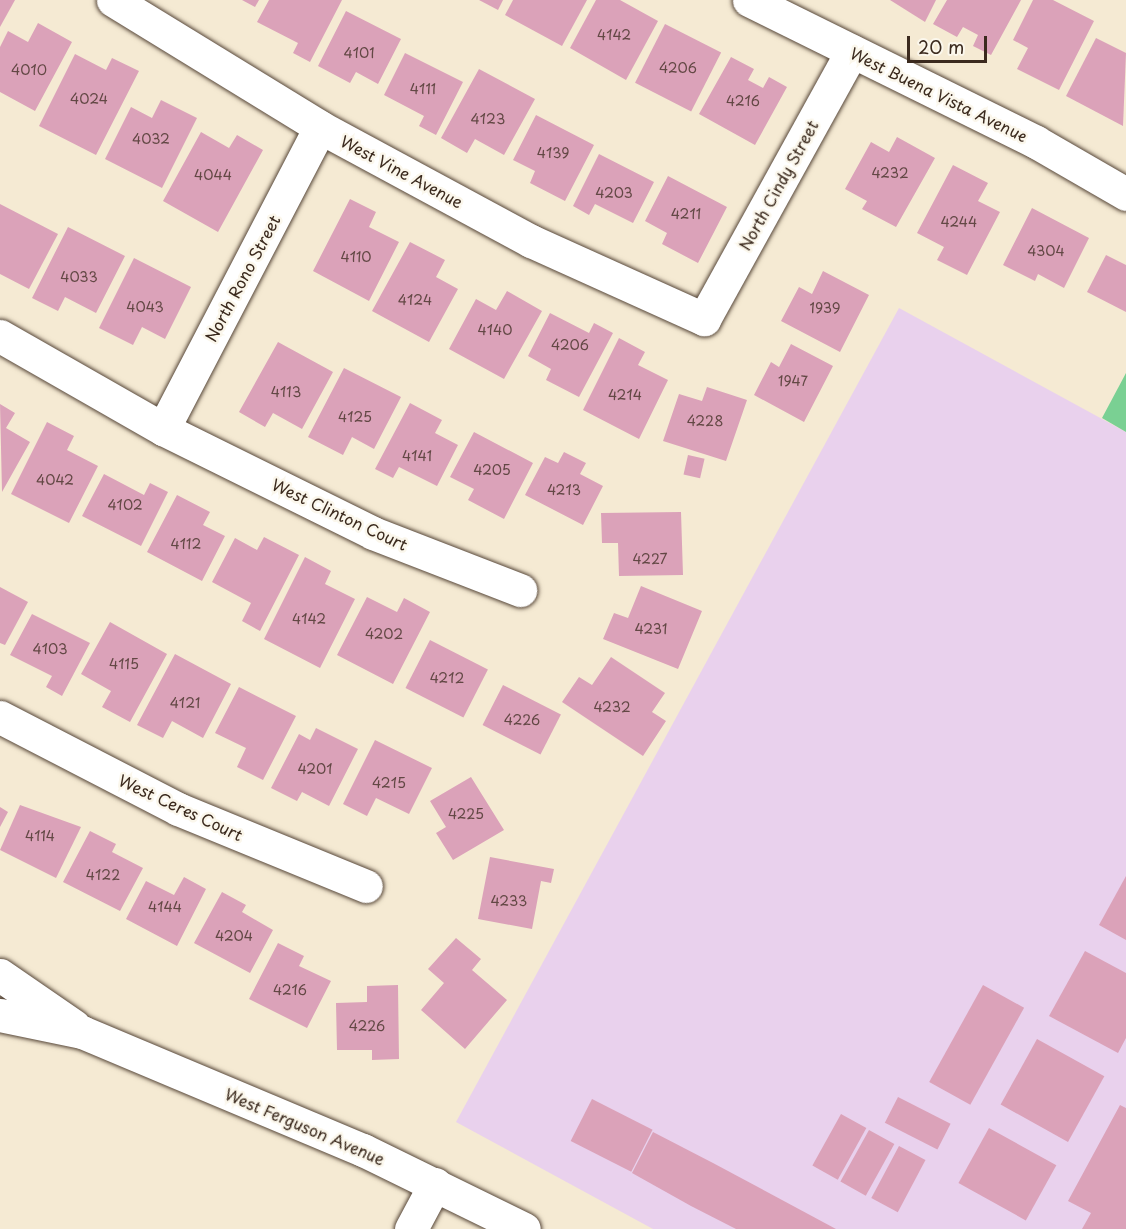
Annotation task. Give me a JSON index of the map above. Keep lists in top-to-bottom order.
{
  "streets": {
    "street": [
      "West Buena Vista Avenue",
      "West Vine Avenue",
      "North Cindy Street",
      "North Rono Street",
      "West Clinton Court",
      "West Ceres Court",
      "West Ferguson Avenue"
    ]
  },
  "crossings": [
    ["West Buena Vista Avenue", "North Cindy Street"],
    ["West Vine Avenue", "North Cindy Street"],
    ["West Vine Avenue", "North Rono Street"],
    ["North Rono Street", "West Clinton Court"]
  ],
  "house_numbers": [
    "4142",
    "4101",
    "4206",
    "4010",
    "4111",
    "4024",
    "4216",
    "4123",
    "4032",
    "4139",
    "4232",
    "4044",
    "4203",
    "4211",
    "4244",
    "4304",
    "4110",
    "4033",
    "4124",
    "4043",
    "1939",
    "4140",
    "4206",
    "1947",
    "4113",
    "4214",
    "4125",
    "4228",
    "4141",
    "4205",
    "4042",
    "4213",
    "4102",
    "4112",
    "4227",
    "4142",
    "4231",
    "4202",
    "4103",
    "4115",
    "4212",
    "4121",
    "4232",
    "4226",
    "4201",
    "4215",
    "4225",
    "4114",
    "4122",
    "4233",
    "4144",
    "4204",
    "4216",
    "4226"
  ],
  "scale_bar": "20 m"
}
